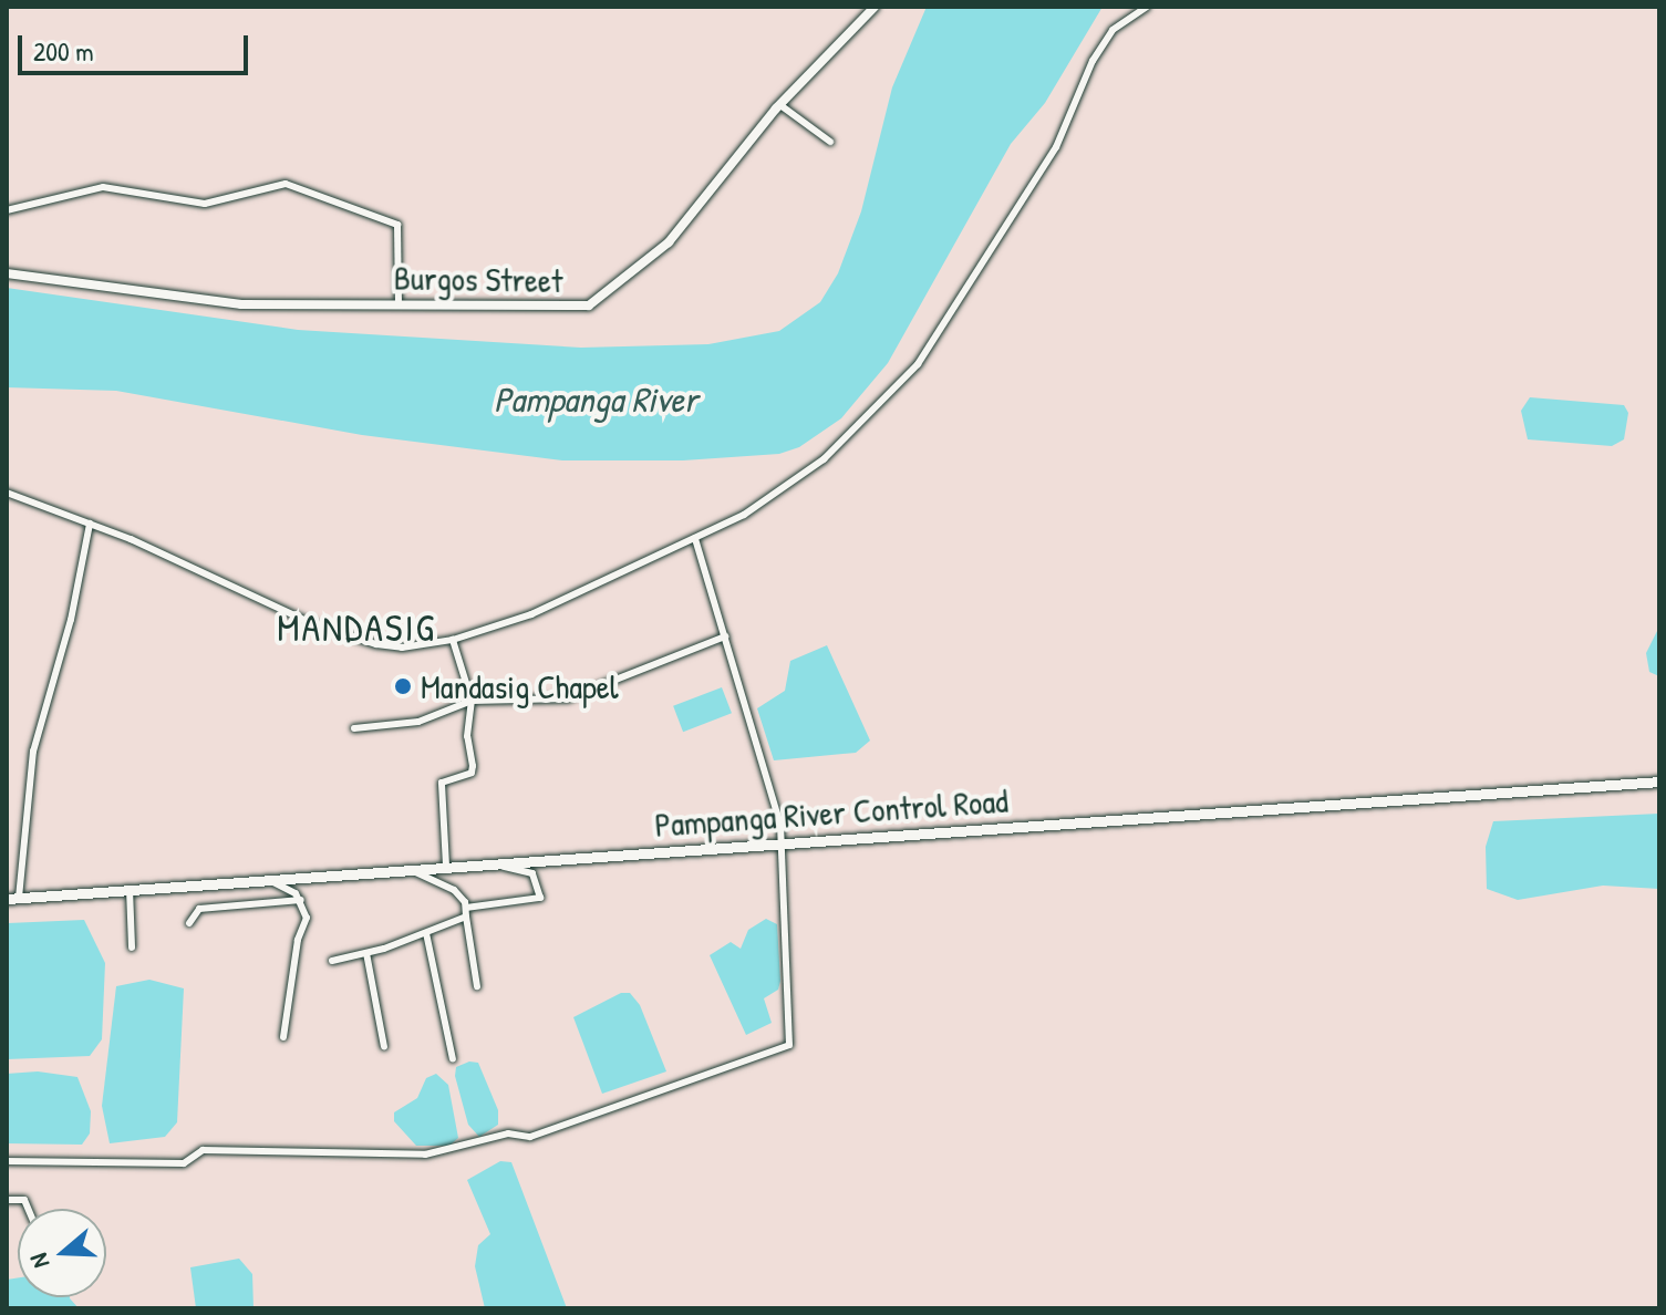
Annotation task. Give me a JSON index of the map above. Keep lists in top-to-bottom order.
{
  "streets": {
    "main road": ["Pampanga River Control Road"],
    "street": ["Burgos Street"]
  },
  "districts": ["MANDASIG"],
  "water": ["Pampanga River"],
  "places": ["Mandasig Chapel"],
  "scale_bar": "200 m",
  "north": "left"
}
